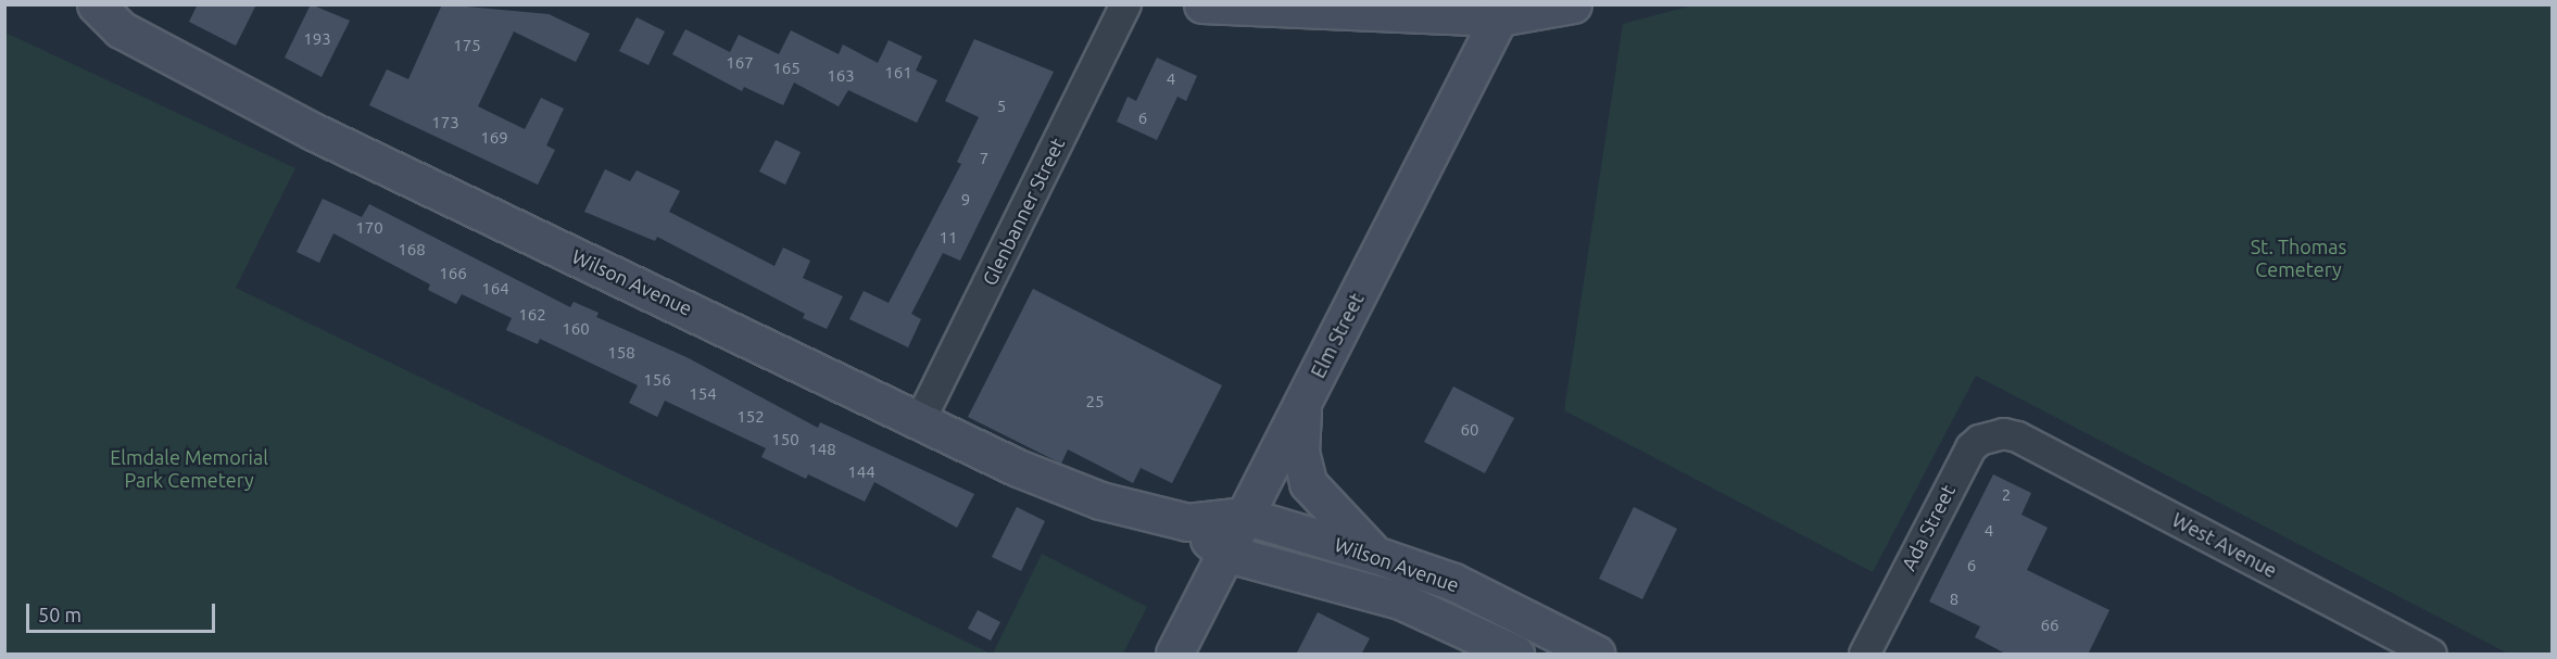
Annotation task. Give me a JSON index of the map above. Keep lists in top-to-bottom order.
{
  "streets": {
    "street": [
      "Glenbanner Street",
      "Wilson Avenue",
      "Elm Street",
      "Ada Street",
      "West Avenue"
    ]
  },
  "crossings": [
    ["Glenbanner Street", "Wilson Avenue"],
    ["Wilson Avenue", "Elm Street"],
    ["Ada Street", "West Avenue"]
  ],
  "parks": ["St. Thomas Cemetery", "Elmdale Memorial Park Cemetery"],
  "house_numbers": [
    "193",
    "175",
    "167",
    "165",
    "161",
    "163",
    "4",
    "5",
    "6",
    "173",
    "169",
    "7",
    "9",
    "170",
    "11",
    "168",
    "166",
    "164",
    "162",
    "160",
    "158",
    "156",
    "154",
    "25",
    "152",
    "60",
    "150",
    "148",
    "144",
    "2",
    "4",
    "6",
    "8",
    "66"
  ],
  "scale_bar": "50 m"
}
